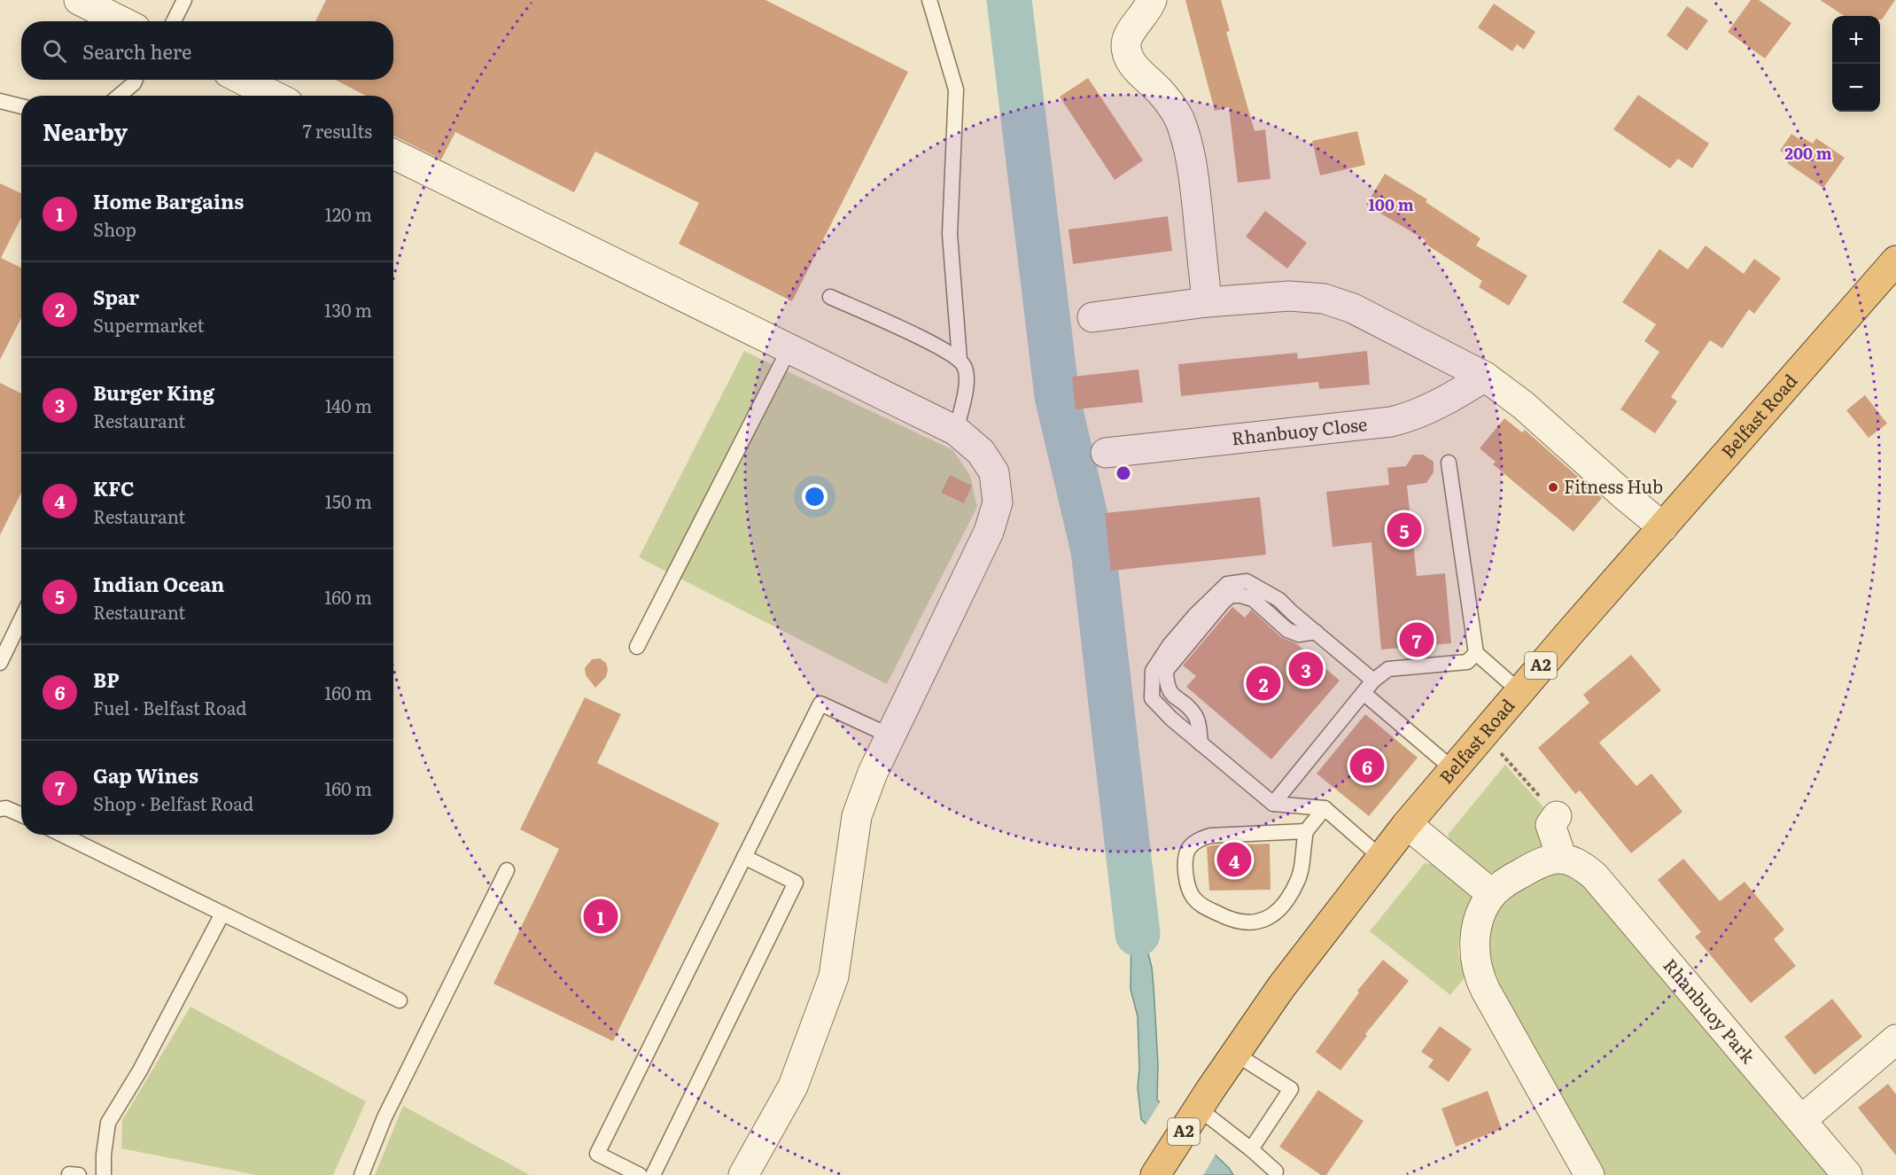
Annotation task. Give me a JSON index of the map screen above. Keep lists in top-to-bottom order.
{
  "streets": {
    "highway": ["Belfast Road", "A2"],
    "street": ["Rhanbuoy Close", "Rhanbuoy Park"]
  },
  "places": ["Fitness Hub"],
  "page": {
    "map_buttons": ["+", "−"],
    "search": "Search here",
    "heading": ["Nearby", "7 results"],
    "list": [
      {
        "mark": "1",
        "name": "Home Bargains",
        "note": "Shop",
        "value": "120 m"
      },
      {
        "mark": "2",
        "name": "Spar",
        "note": "Supermarket",
        "value": "130 m"
      },
      {
        "mark": "3",
        "name": "Burger King",
        "note": "Restaurant",
        "value": "140 m"
      },
      {
        "mark": "4",
        "name": "KFC",
        "note": "Restaurant",
        "value": "150 m"
      },
      {
        "mark": "5",
        "name": "Indian Ocean",
        "note": "Restaurant",
        "value": "160 m"
      },
      {
        "mark": "6",
        "name": "BP",
        "note": "Fuel · Belfast Road",
        "value": "160 m"
      },
      {
        "mark": "7",
        "name": "Gap Wines",
        "note": "Shop · Belfast Road",
        "value": "160 m"
      }
    ],
    "pins": [
      "5",
      "7",
      "3",
      "2",
      "6",
      "4",
      "1"
    ]
  },
  "rings": ["200 m", "100 m"]
}
